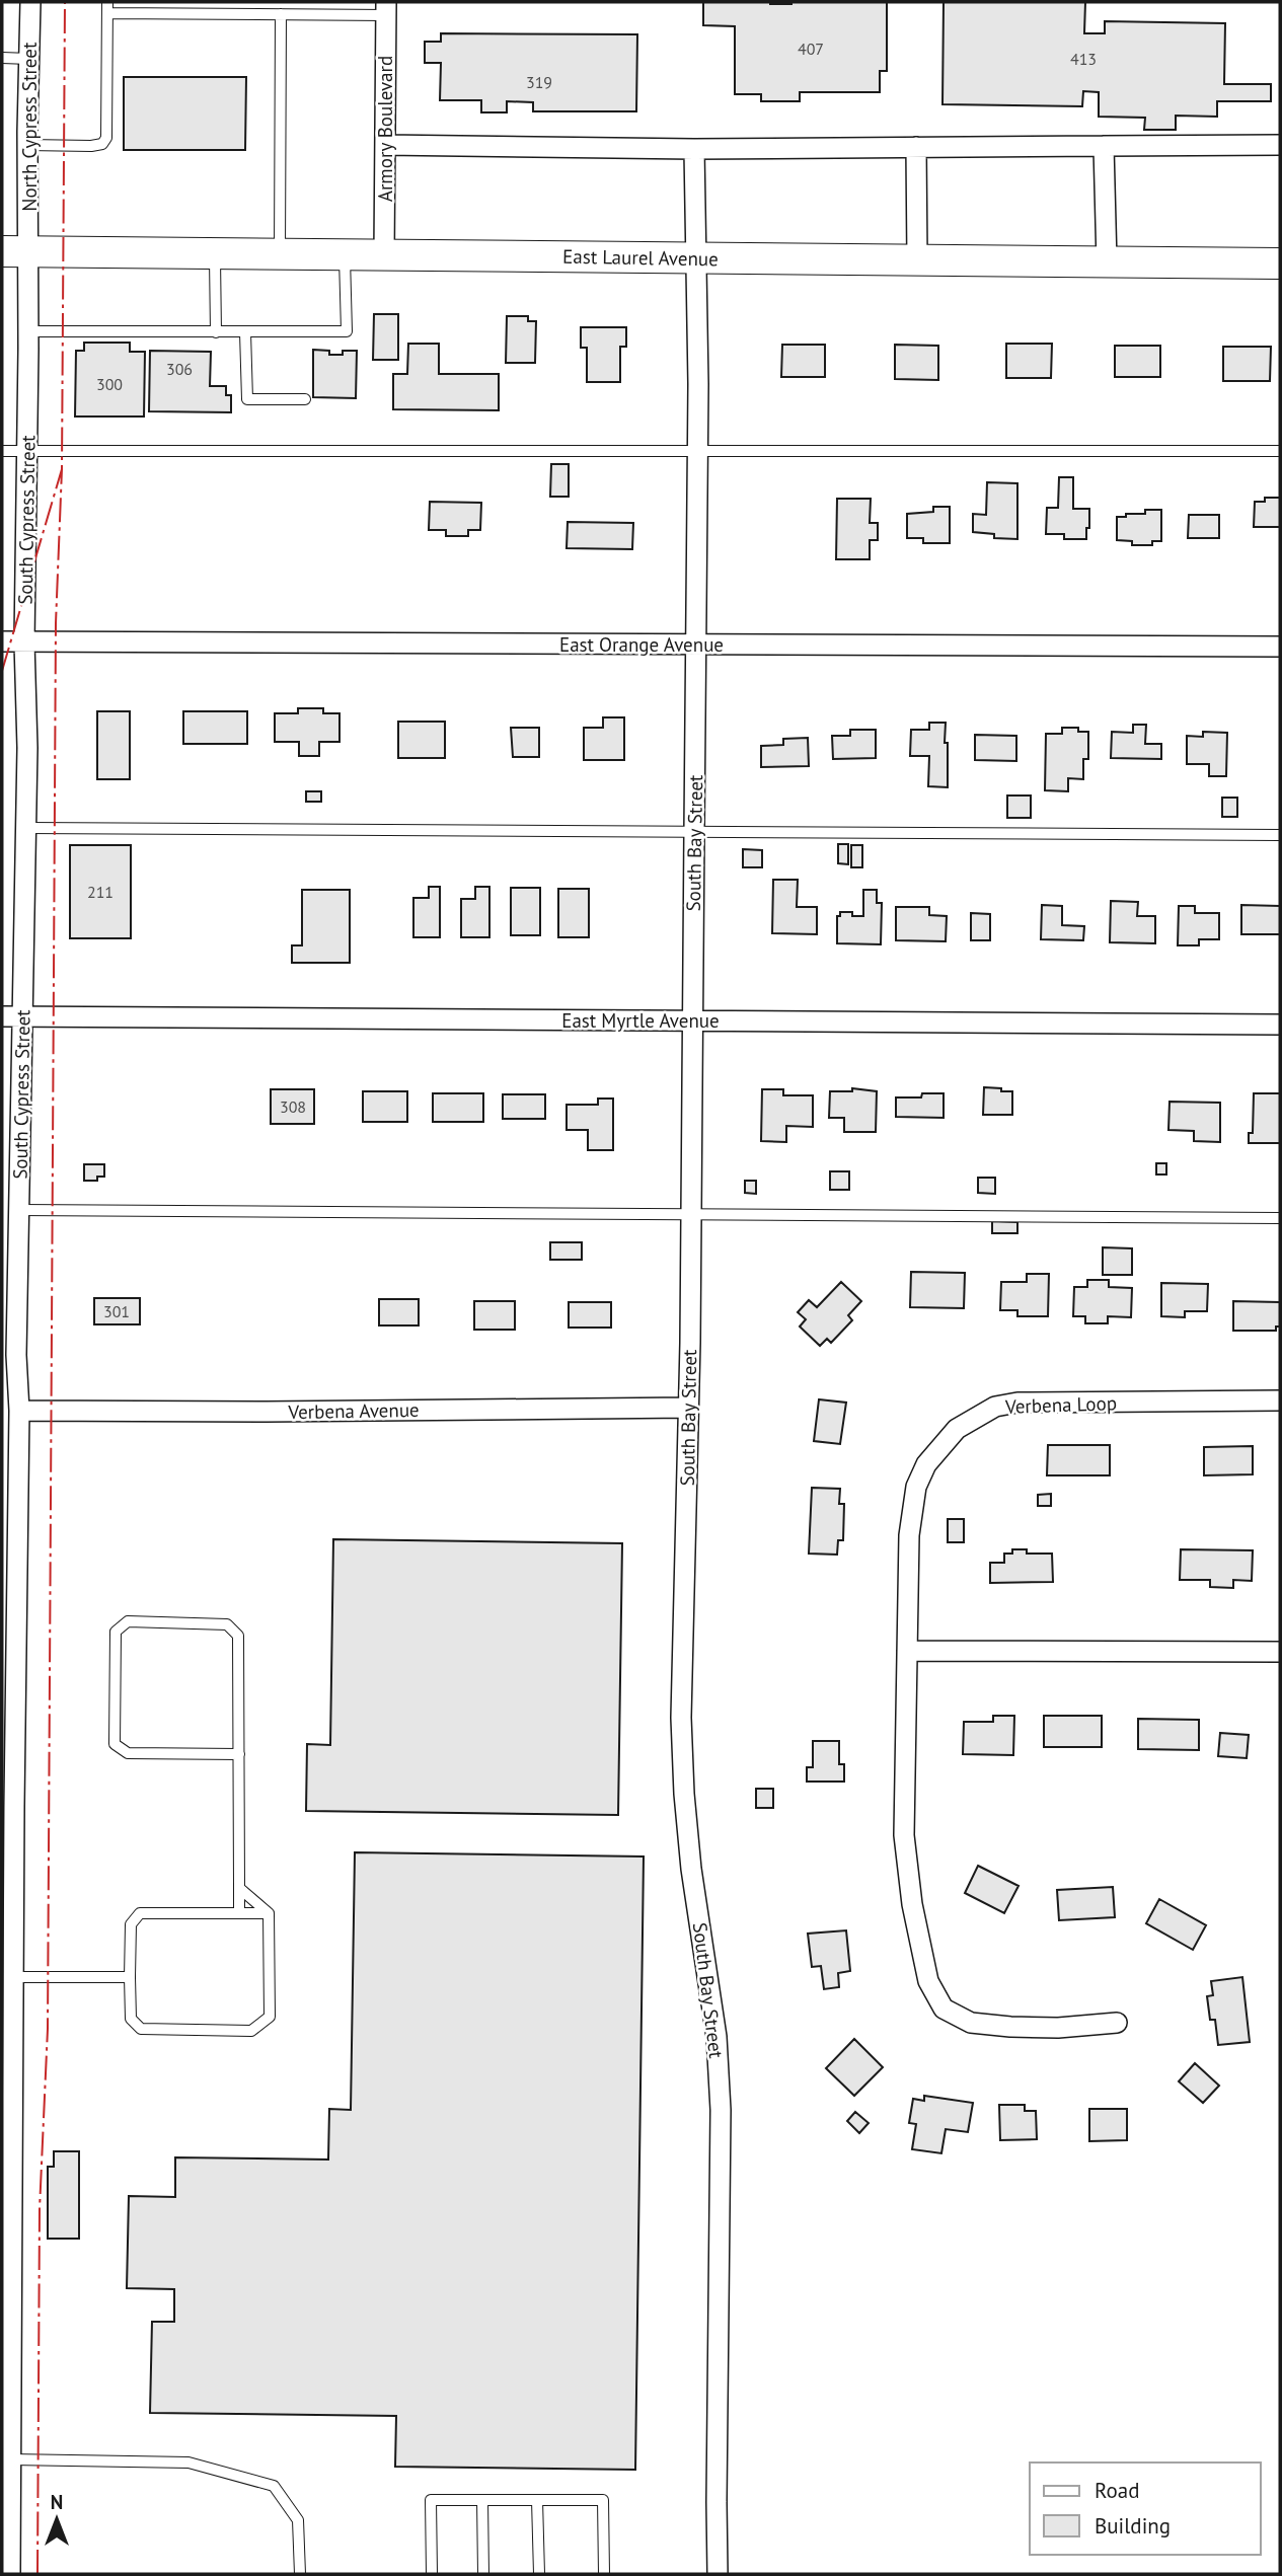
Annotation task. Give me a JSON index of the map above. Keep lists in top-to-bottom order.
{
  "streets": {
    "main road": ["East Laurel Avenue"],
    "street": [
      "North Cypress Street",
      "Armory Boulevard",
      "South Cypress Street",
      "East Orange Avenue",
      "South Bay Street",
      "East Myrtle Avenue",
      "Verbena Loop",
      "Verbena Avenue"
    ]
  },
  "crossings": [
    ["North Cypress Street", "East Laurel Avenue"],
    ["North Cypress Street", "South Cypress Street"],
    ["Armory Boulevard", "East Laurel Avenue"],
    ["East Laurel Avenue", "South Cypress Street"],
    ["East Laurel Avenue", "South Bay Street"],
    ["South Cypress Street", "East Orange Avenue"],
    ["South Cypress Street", "East Myrtle Avenue"],
    ["South Cypress Street", "Verbena Avenue"],
    ["East Orange Avenue", "South Bay Street"],
    ["South Bay Street", "East Myrtle Avenue"],
    ["South Bay Street", "Verbena Avenue"]
  ],
  "house_numbers": [
    "407",
    "413",
    "319",
    "306",
    "300",
    "211",
    "308",
    "301"
  ],
  "legend": ["Road", "Building"],
  "north": "top"
}
